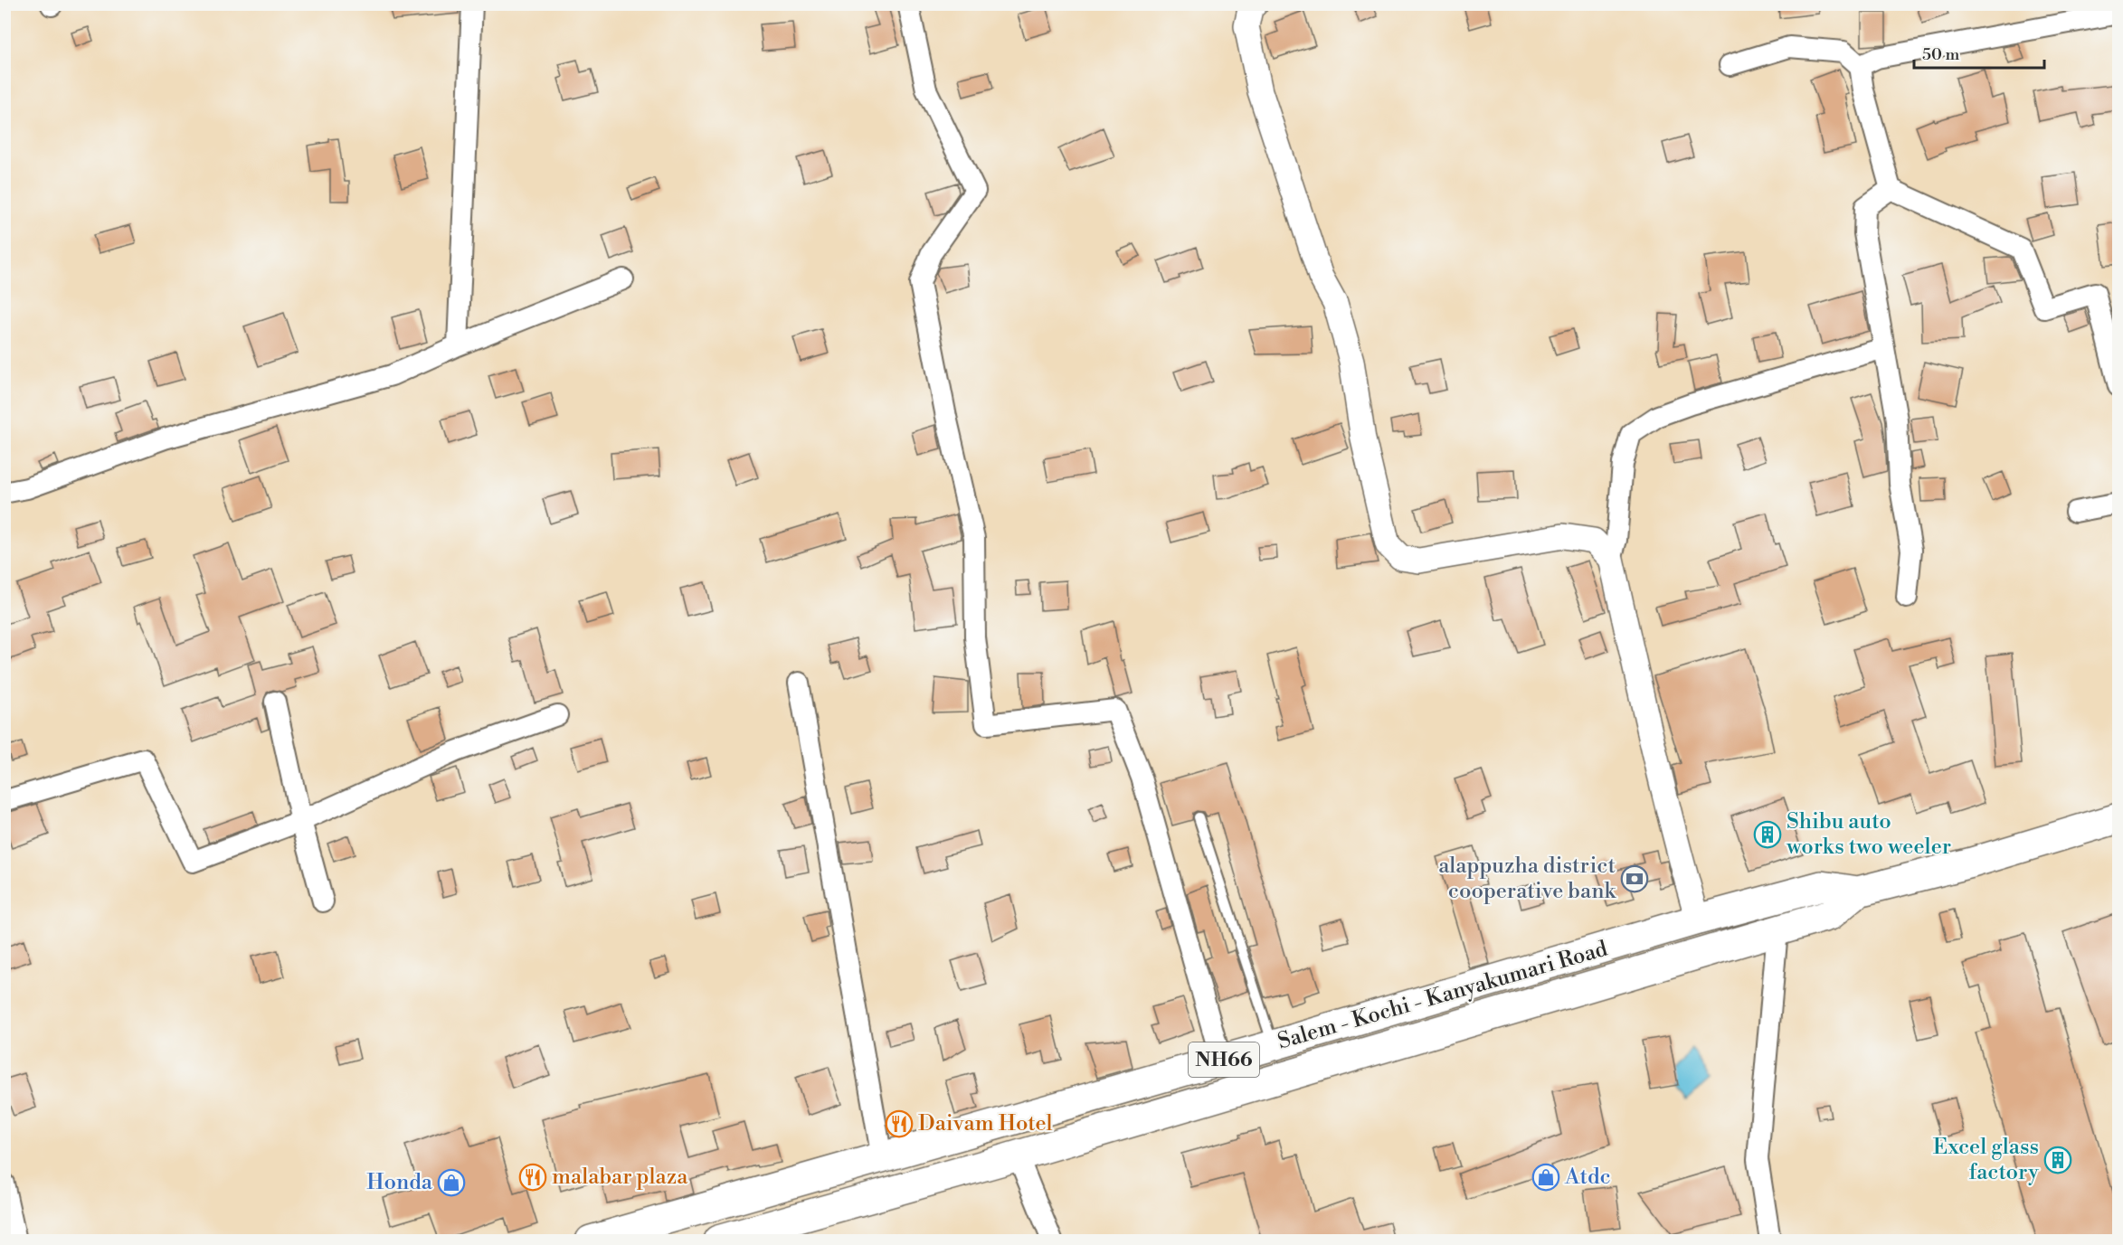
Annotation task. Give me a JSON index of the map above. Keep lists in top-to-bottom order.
{
  "streets": {
    "highway": ["Salem - Kochi - Kanyakumari Road", "NH66"]
  },
  "places": {
    "building": ["Shibu auto works two weeler", "Excel glass factory"],
    "bank": ["alappuzha district cooperative bank"],
    "restaurant": ["Daivam Hotel", "malabar plaza"],
    "shop": ["Atdc", "Honda"]
  },
  "scale_bar": "50 m"
}
